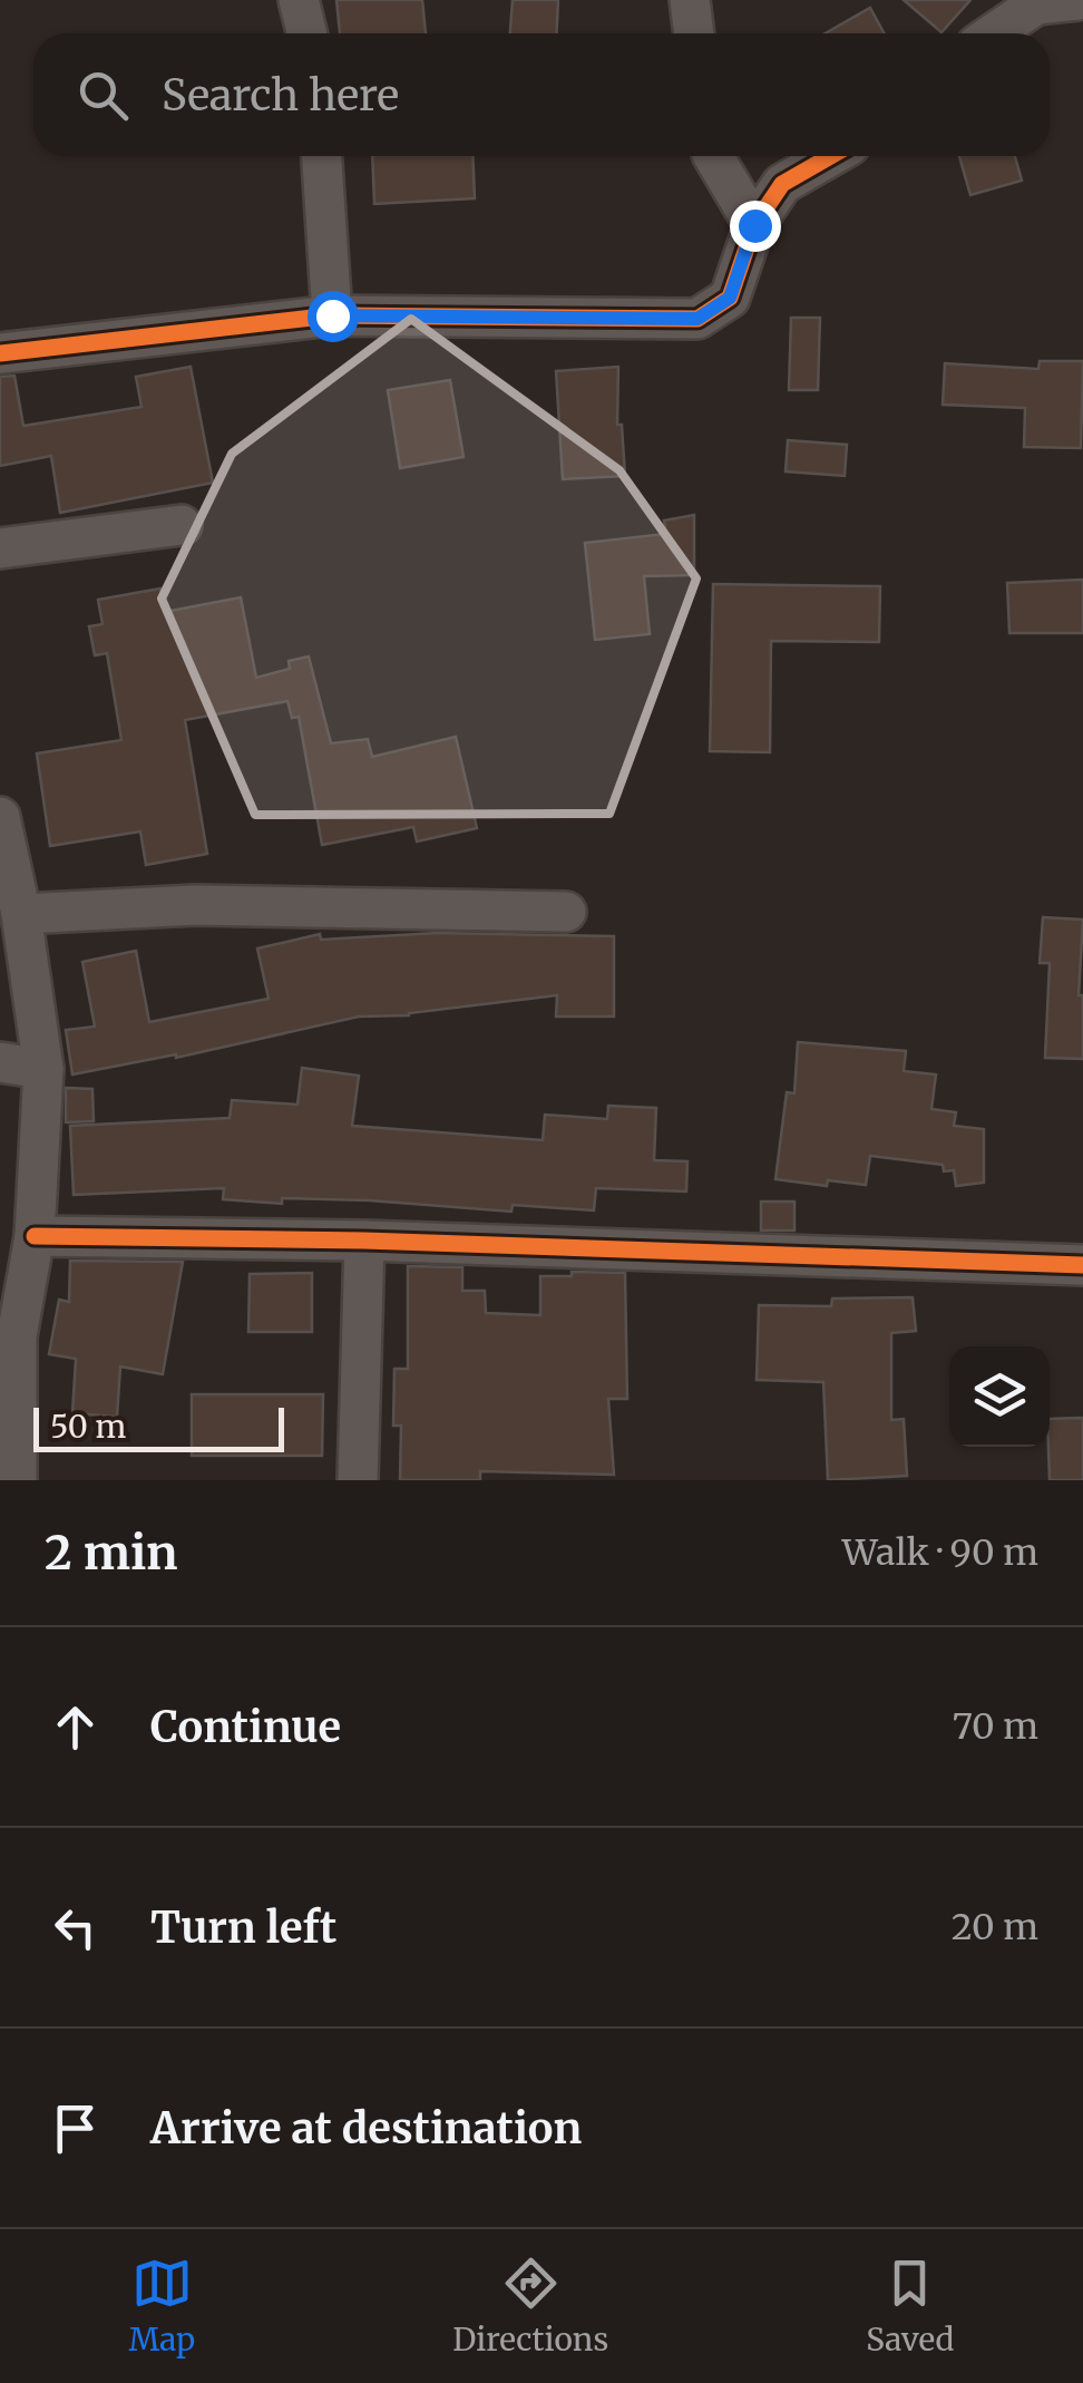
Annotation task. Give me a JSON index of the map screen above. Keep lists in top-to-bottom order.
{
  "scale_bar": "50 m",
  "page": {
    "search": "Search here",
    "scale": "50 m",
    "heading": ["2 min", "Walk · 90 m"],
    "list": [
      ["Continue", "70 m"],
      ["Turn left", "20 m"],
      "Arrive at destination"
    ],
    "nav": ["Map", "Directions", "Saved"]
  }
}
